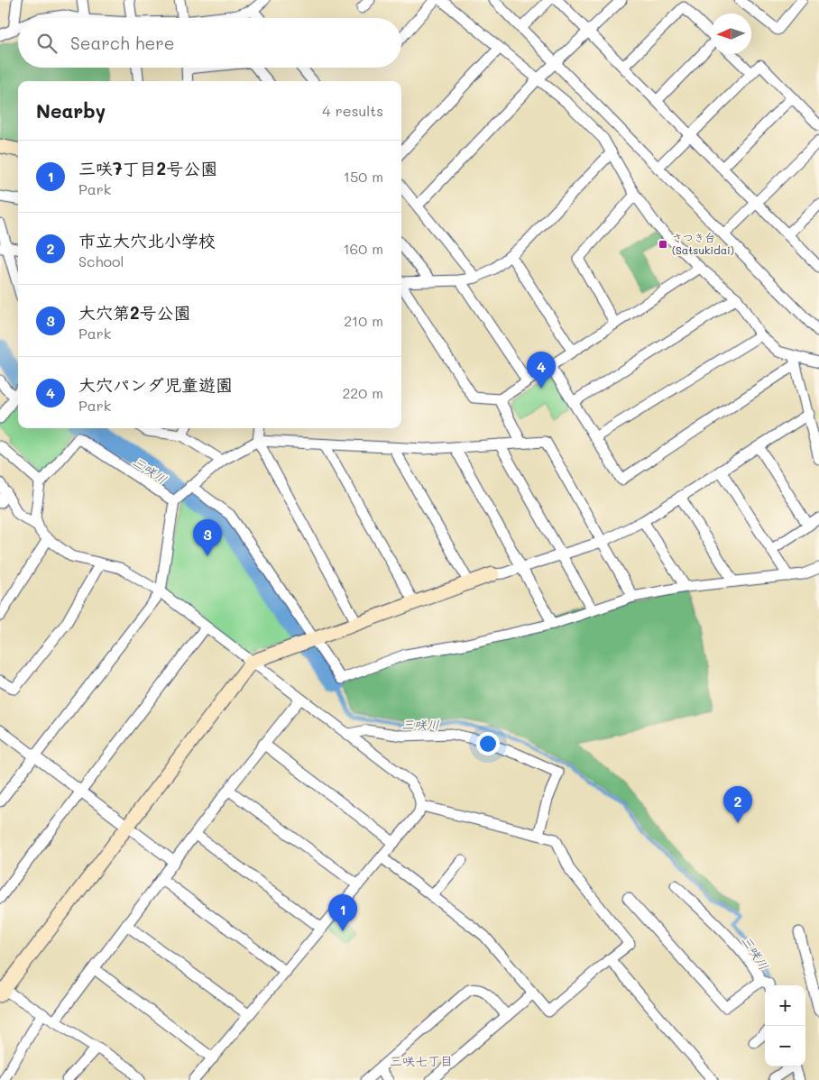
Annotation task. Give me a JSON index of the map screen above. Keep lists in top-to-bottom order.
{
  "districts": ["三咲七丁目"],
  "water": ["三咲川"],
  "places": {
    "transit": ["さつき台 (Satsukidai)"]
  },
  "north": "left",
  "page": {
    "search": "Search here",
    "heading": ["Nearby", "4 results"],
    "list": [
      {
        "mark": "1",
        "name": "三咲7丁目2号公園",
        "note": "Park",
        "value": "150 m"
      },
      {
        "mark": "2",
        "name": "市立大穴北小学校",
        "note": "School",
        "value": "160 m"
      },
      {
        "mark": "3",
        "name": "大穴第2号公園",
        "note": "Park",
        "value": "210 m"
      },
      {
        "mark": "4",
        "name": "大穴パンダ児童遊園",
        "note": "Park",
        "value": "220 m"
      }
    ],
    "pins": [
      "4",
      "3",
      "2",
      "1"
    ],
    "map_buttons": ["+", "−"]
  }
}
